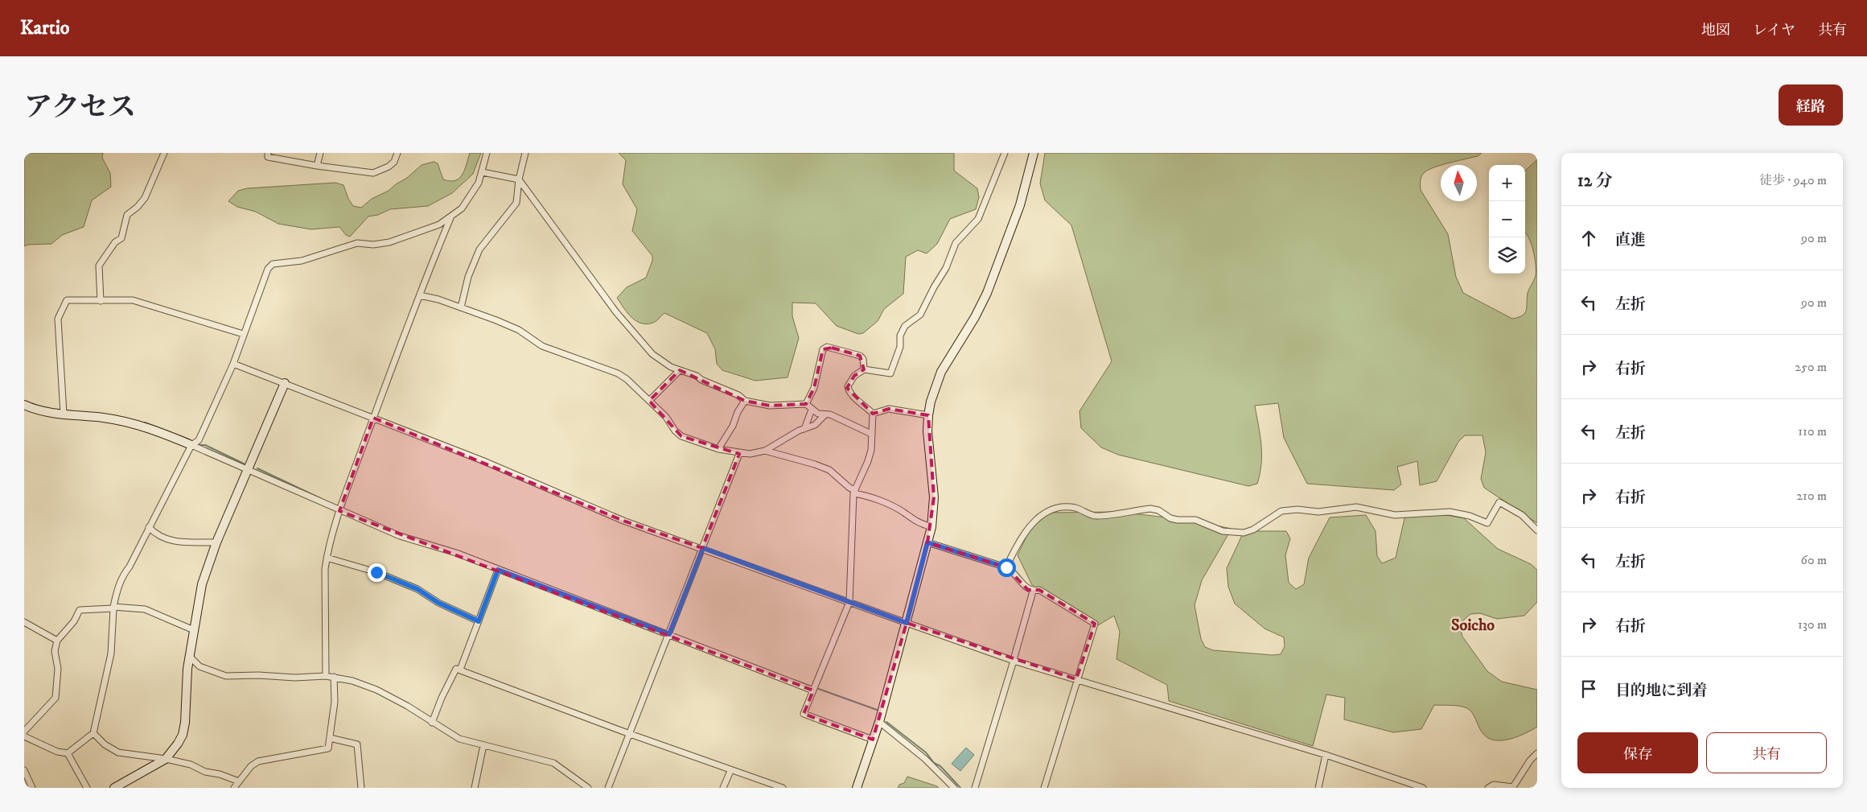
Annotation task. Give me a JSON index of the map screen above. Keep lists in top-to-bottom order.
{
  "districts": ["Soicho"],
  "north": "top",
  "page": {
    "header": "Kartio",
    "nav": ["地図", "レイヤ", "共有"],
    "title": "アクセス",
    "buttons": [
      "経路",
      ["保存", "共有"]
    ],
    "heading": ["12 分", "徒歩 · 940 m"],
    "map_buttons": ["+", "−"],
    "list": [
      ["直進", "90 m"],
      ["左折", "90 m"],
      ["右折", "250 m"],
      ["左折", "110 m"],
      ["右折", "210 m"],
      ["左折", "60 m"],
      ["右折", "130 m"],
      "目的地に到着"
    ]
  }
}
